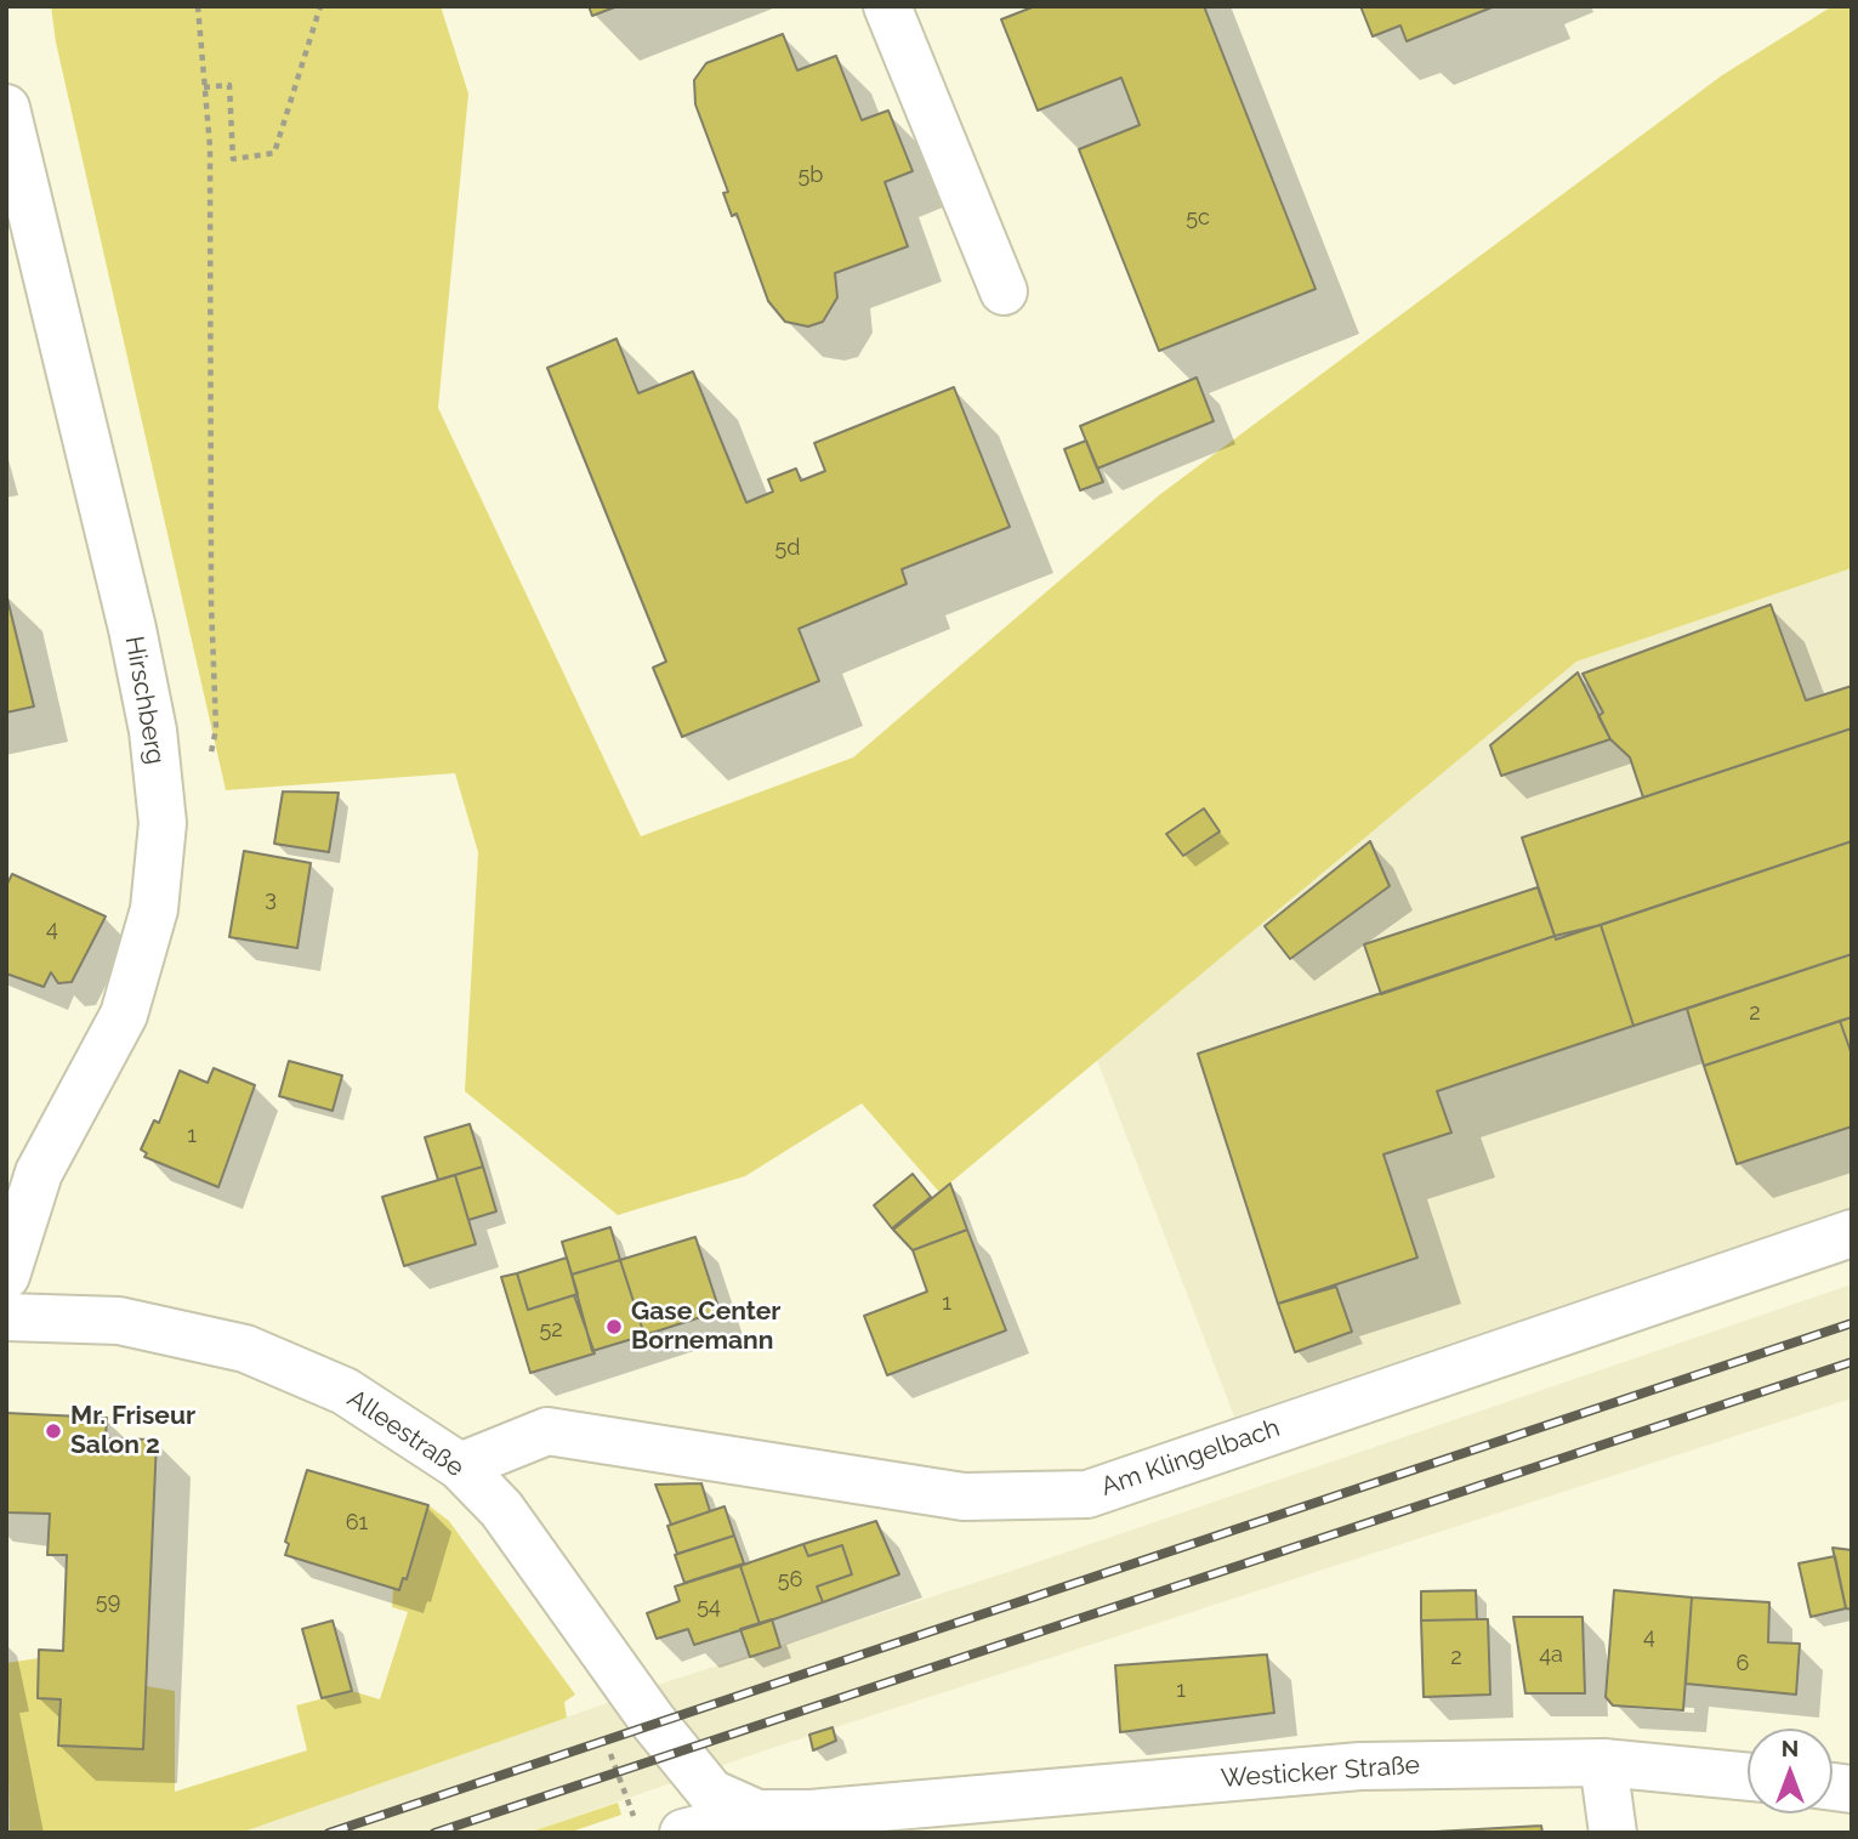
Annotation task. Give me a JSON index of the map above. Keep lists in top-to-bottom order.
{
  "streets": {
    "street": [
      "Hirschberg",
      "Alleestraße",
      "Am Klingelbach",
      "Westicker Straße"
    ]
  },
  "crossings": [
    ["Alleestraße", "Am Klingelbach"],
    ["Alleestraße", "Westicker Straße"]
  ],
  "places": ["Gase Center Bornemann", "Mr. Friseur Salon 2"],
  "house_numbers": [
    "5b",
    "5c",
    "5d",
    "3",
    "4",
    "2",
    "1",
    "1",
    "52",
    "61",
    "56",
    "59",
    "54",
    "4",
    "4a",
    "2",
    "6",
    "1"
  ],
  "north": "top"
}
